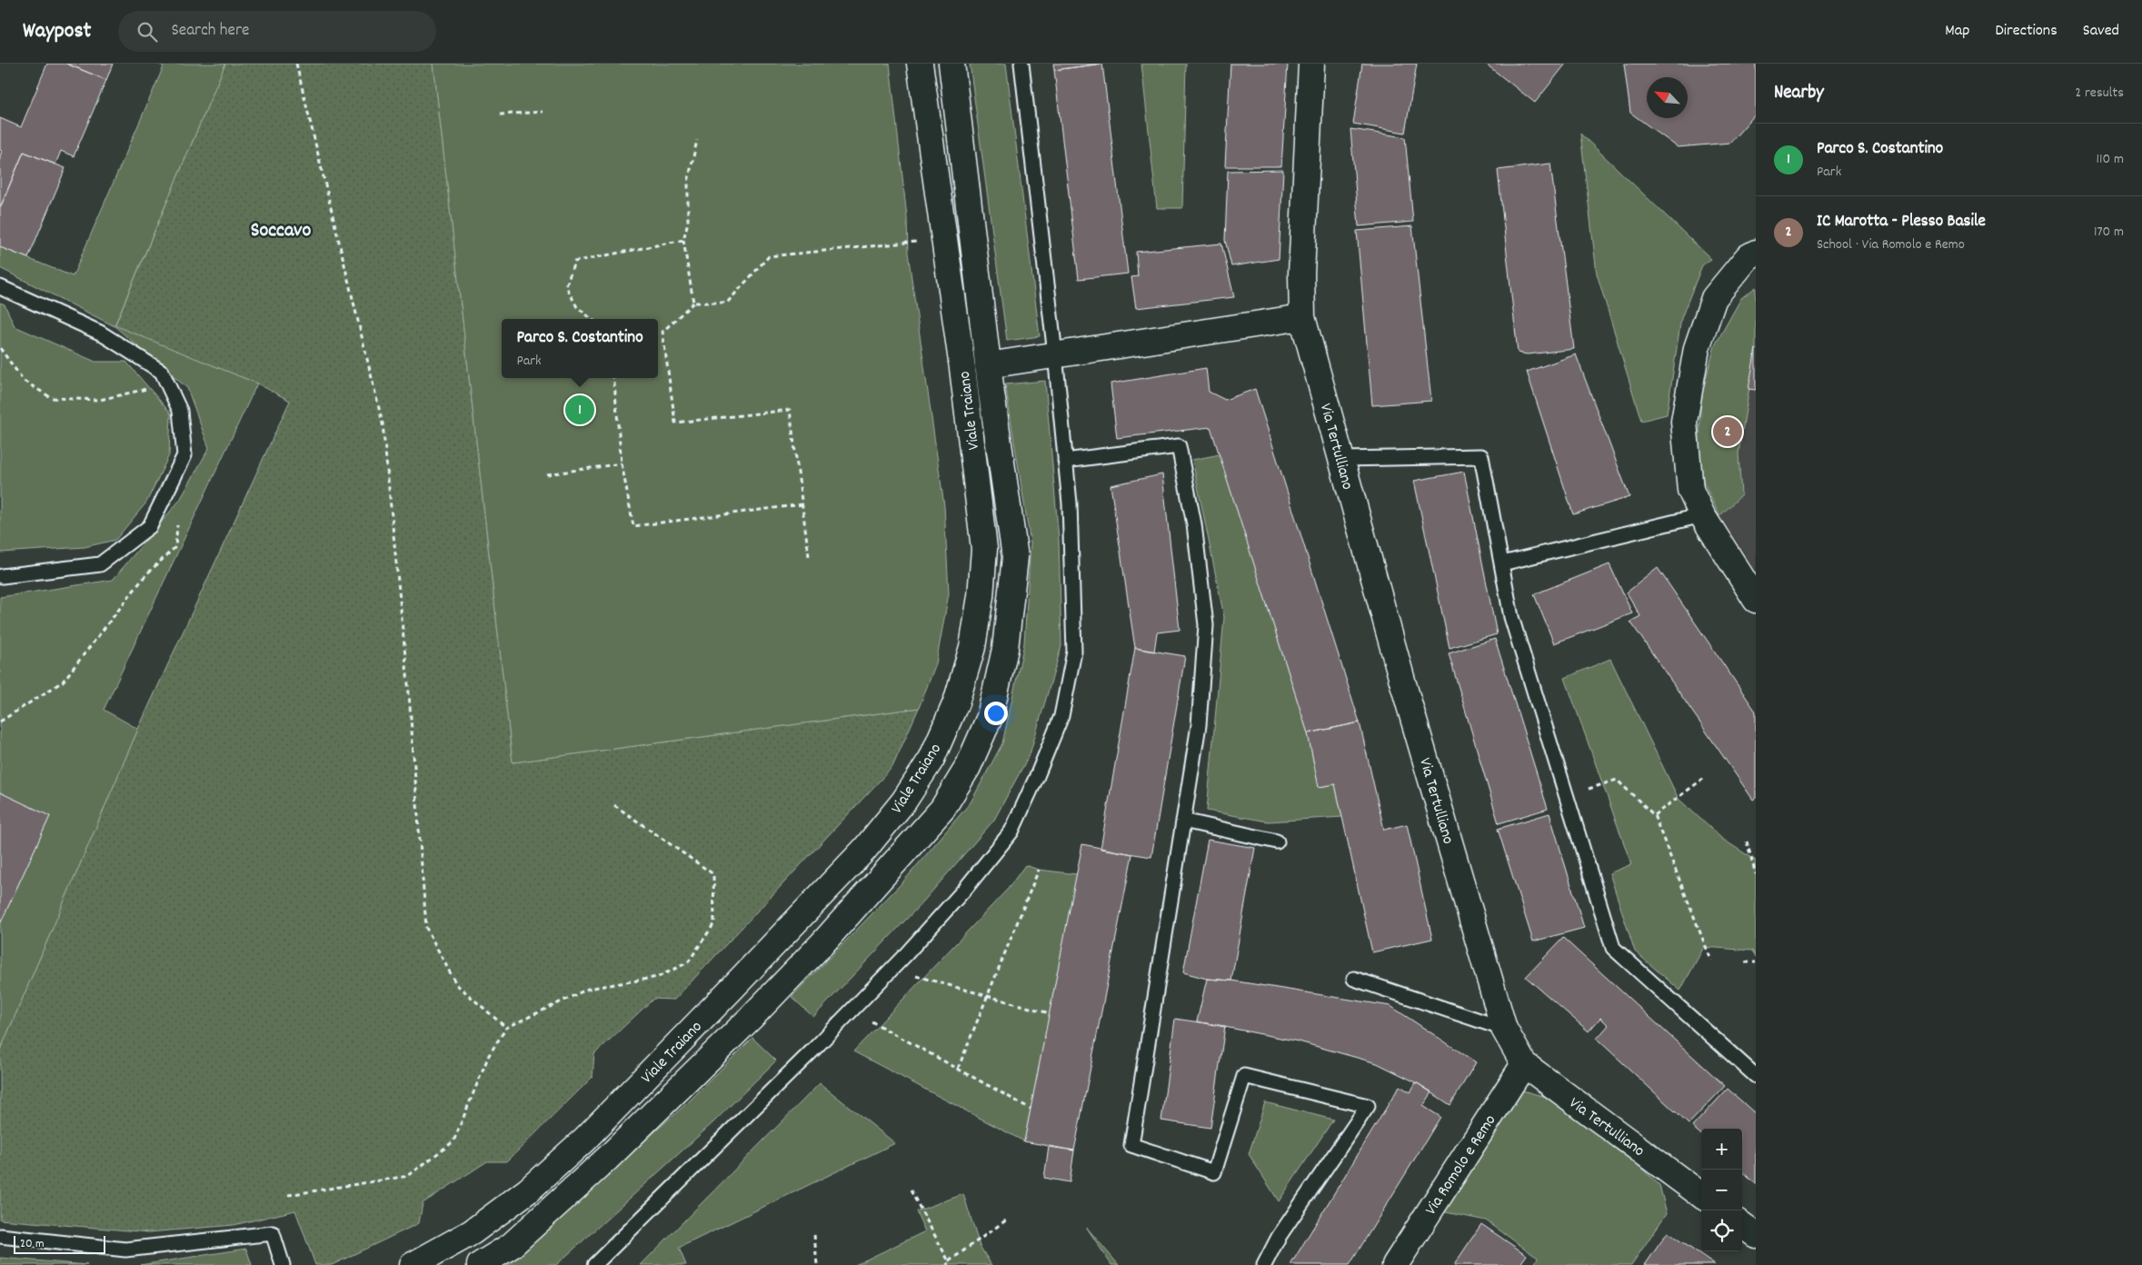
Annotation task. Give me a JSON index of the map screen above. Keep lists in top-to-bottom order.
{
  "streets": {
    "main road": ["Viale Traiano", "Via Tertulliano", "Via Romolo e Remo"]
  },
  "crossings": [
    ["Via Tertulliano", "Via Romolo e Remo"]
  ],
  "districts": ["Soccavo"],
  "scale_bar": "20 m",
  "north": "top left",
  "page": {
    "header": "Waypost",
    "search": "Search here",
    "nav": ["Map", "Directions", "Saved"],
    "heading": ["Nearby", "2 results"],
    "list": [
      {
        "mark": "1",
        "name": "Parco S. Costantino",
        "note": "Park",
        "value": "110 m"
      },
      {
        "mark": "2",
        "name": "IC Marotta - Plesso Basile",
        "note": "School · Via Romolo e Remo",
        "value": "170 m"
      }
    ],
    "popup": ["Parco S. Costantino", "Park"],
    "pins": ["1", "2"],
    "map_buttons": ["+", "−"],
    "scale": "20 m"
  }
}
